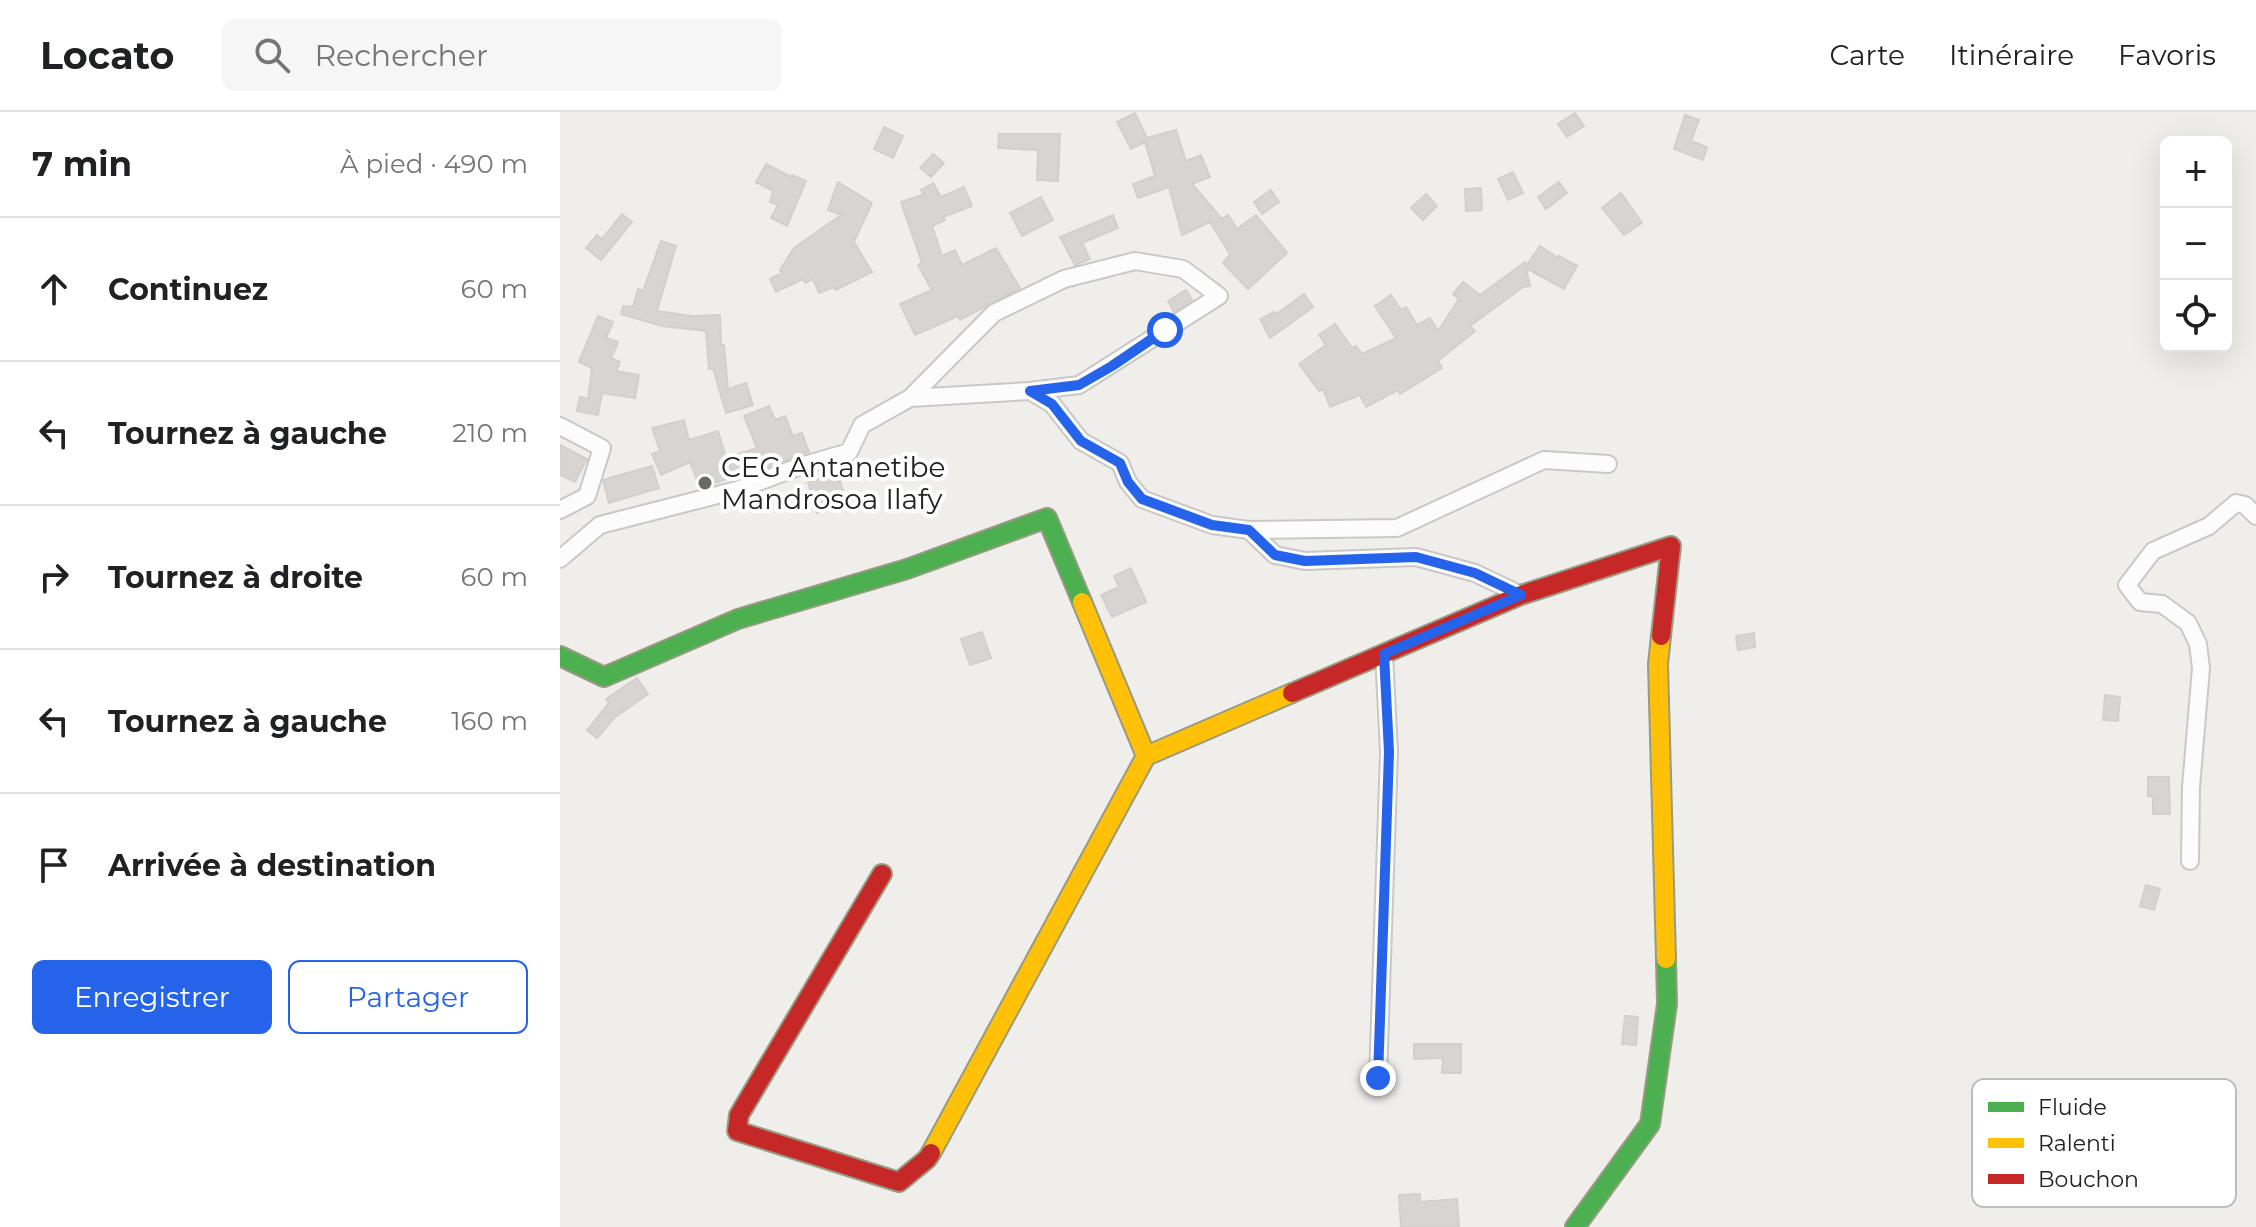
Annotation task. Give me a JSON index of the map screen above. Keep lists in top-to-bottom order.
{
  "places": ["CEG Antanetibe Mandrosoa Ilafy"],
  "legend": ["Fluide", "Ralenti", "Bouchon"],
  "page": {
    "header": "Locato",
    "search": "Rechercher",
    "nav": ["Carte", "Itinéraire", "Favoris"],
    "heading": ["7 min", "À pied · 490 m"],
    "map_buttons": ["+", "−"],
    "list": [
      ["Continuez", "60 m"],
      ["Tournez à gauche", "210 m"],
      ["Tournez à droite", "60 m"],
      ["Tournez à gauche", "160 m"],
      "Arrivée à destination"
    ],
    "buttons": ["Enregistrer", "Partager"]
  }
}
